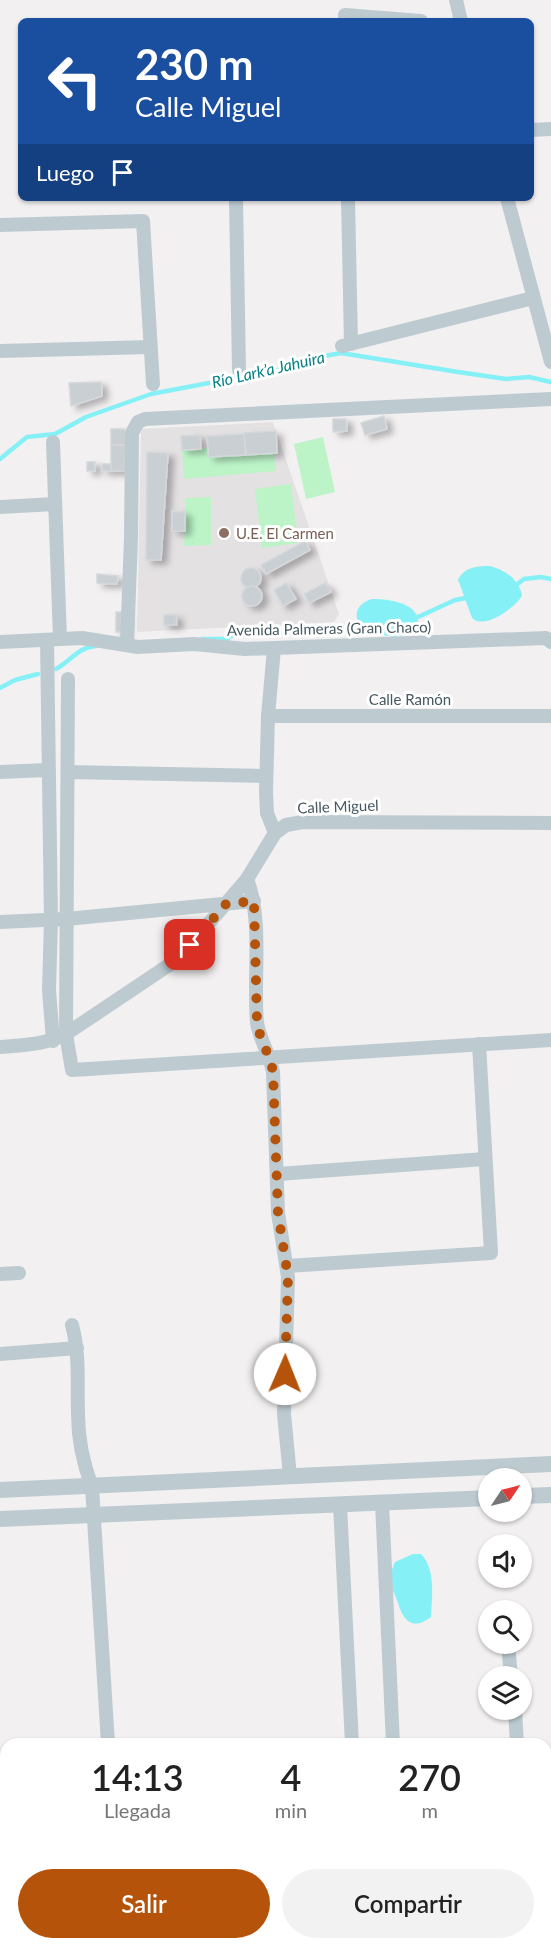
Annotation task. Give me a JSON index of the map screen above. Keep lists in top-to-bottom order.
{
  "streets": {
    "street": ["Avenida Palmeras (Gran Chaco)", "Calle Ramón", "Calle Miguel"]
  },
  "water": ["Río Lark’a Jahuira"],
  "places": ["U.E. El Carmen"],
  "north": "top right",
  "page": {
    "turn": ["230 m", "Calle Miguel"],
    "then": "Luego",
    "eta": [
      "14:13",
      "Llegada",
      "4",
      "min",
      "270",
      "m"
    ],
    "buttons": ["Salir", "Compartir"]
  }
}
